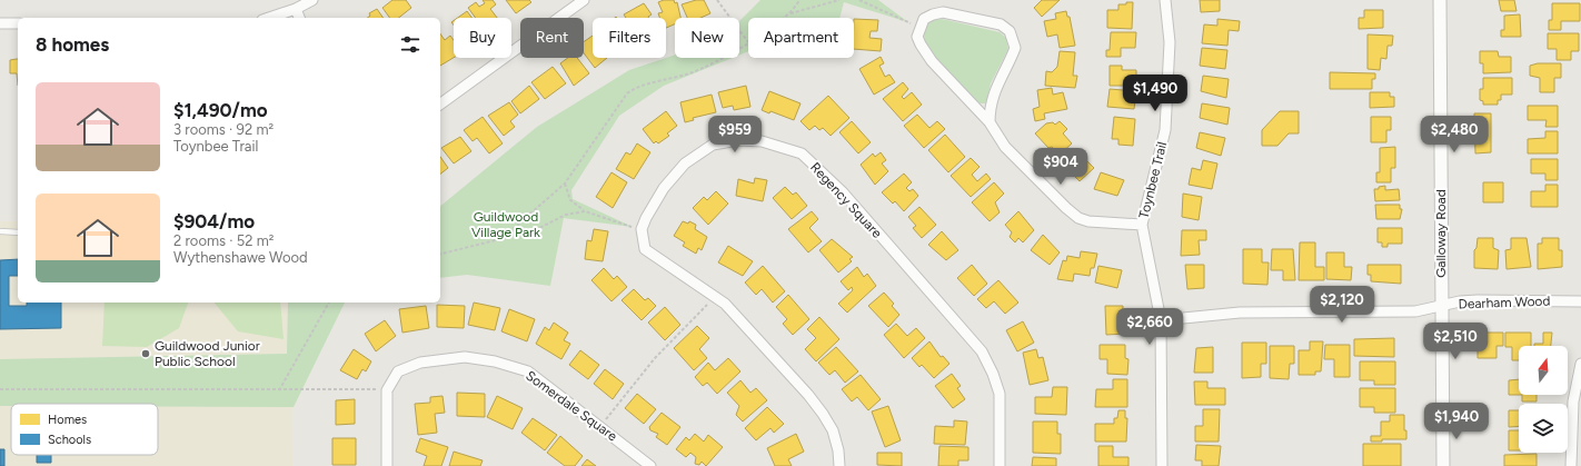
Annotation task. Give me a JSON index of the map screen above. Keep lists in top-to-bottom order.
{
  "streets": {
    "street": [
      "Toynbee Trail",
      "Regency Square",
      "Galloway Road",
      "Dearham Wood",
      "Somerdale Square"
    ]
  },
  "crossings": [
    ["Toynbee Trail", "Dearham Wood"],
    ["Galloway Road", "Dearham Wood"]
  ],
  "parks": ["Guildwood Village Park"],
  "places": ["Guildwood Junior Public School"],
  "legend": ["Homes", "Schools"],
  "north": "top",
  "page": {
    "chip": [
      "Buy",
      "Rent",
      "Filters",
      "New",
      "Apartment"
    ],
    "heading": "8 homes",
    "list": [
      {
        "name": "$1,490/mo",
        "note": "3 rooms · 92 m² · Toynbee Trail"
      },
      {
        "name": "$904/mo",
        "note": "2 rooms · 52 m² · Wythenshawe Wood"
      }
    ],
    "price": [
      "$1,490",
      "$959",
      "$2,480",
      "$904",
      "$2,120",
      "$2,660",
      "$2,510",
      "$1,940"
    ]
  }
}
